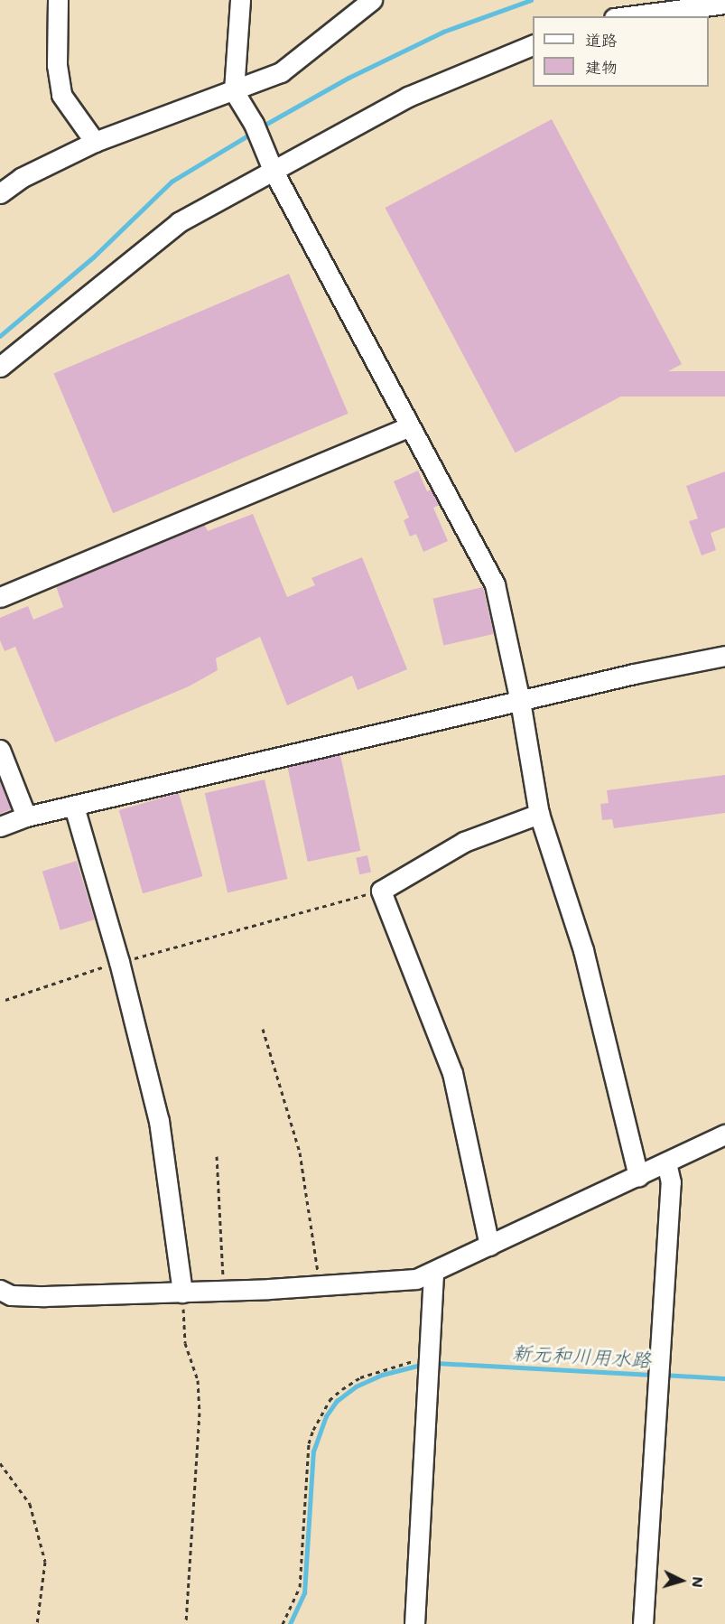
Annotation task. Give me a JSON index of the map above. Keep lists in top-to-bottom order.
{
  "water": ["新元和川用水路"],
  "legend": ["道路", "建物"],
  "north": "right"
}
